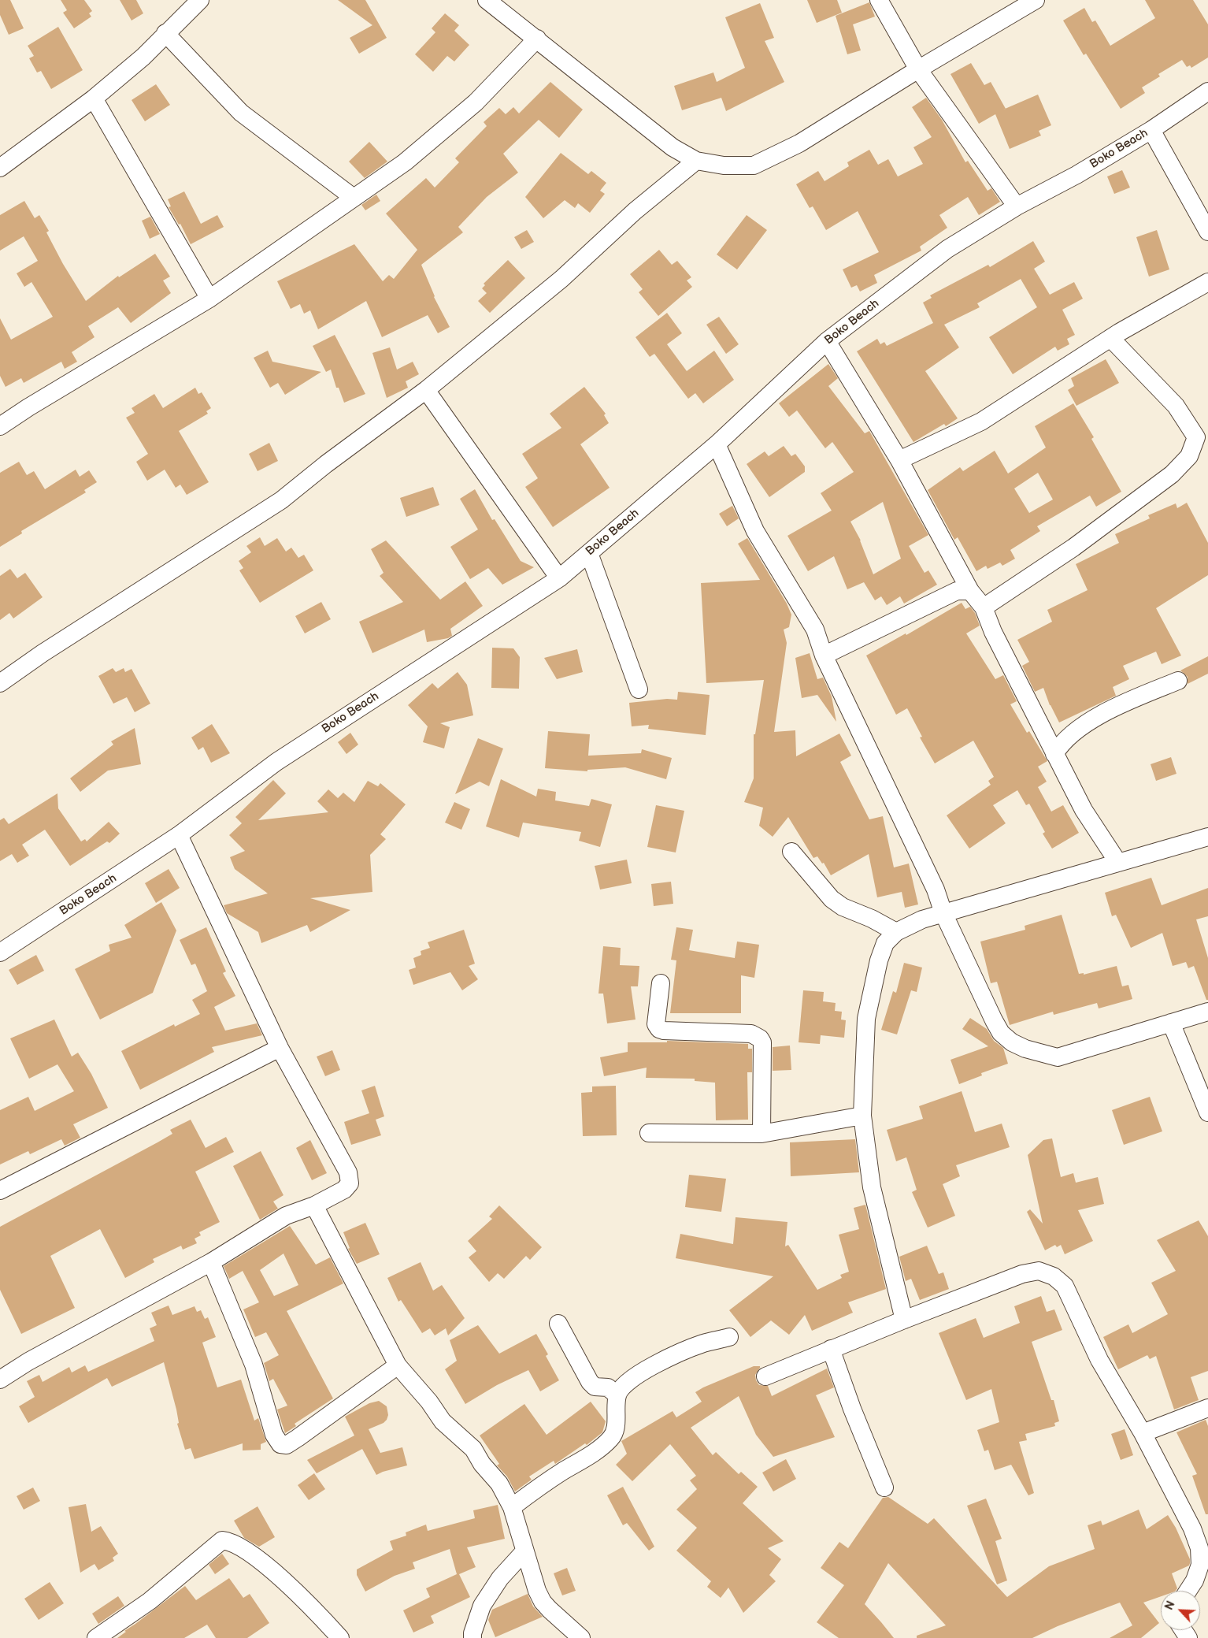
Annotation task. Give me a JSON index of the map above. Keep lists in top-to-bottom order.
{
  "streets": {
    "street": ["Boko Beach"]
  },
  "north": "top left"
}
